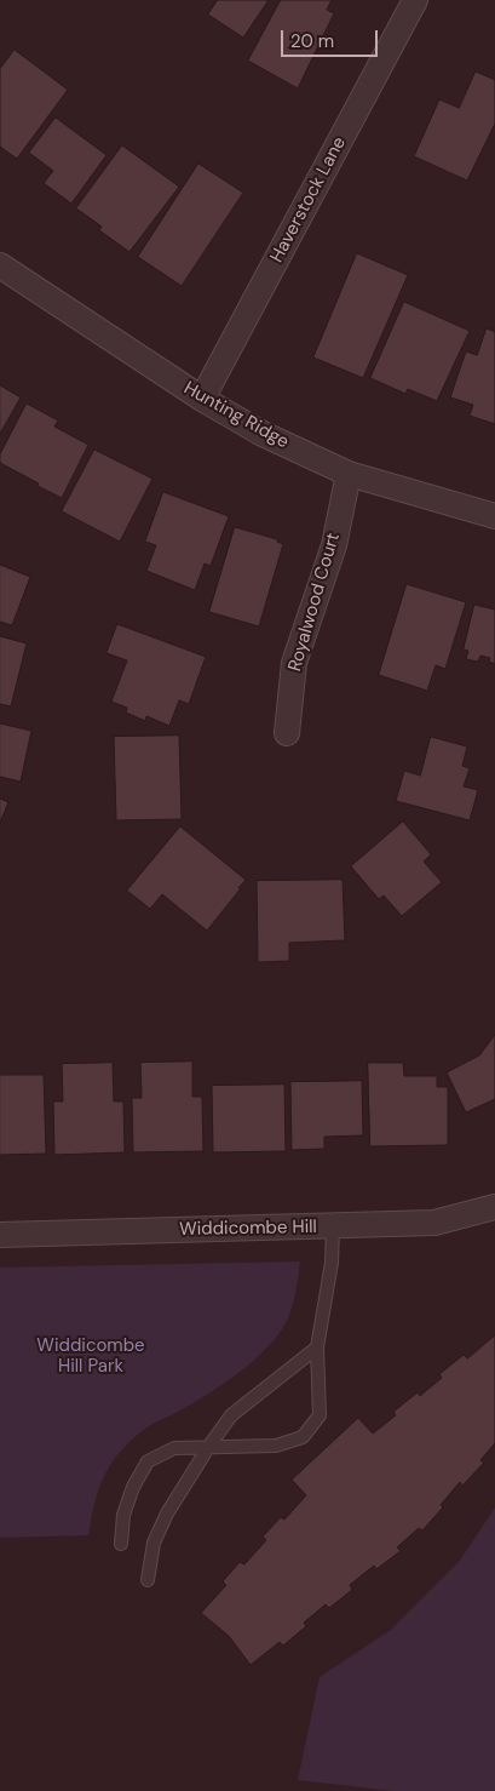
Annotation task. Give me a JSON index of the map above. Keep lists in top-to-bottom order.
{
  "streets": {
    "street": [
      "Haverstock Lane",
      "Hunting Ridge",
      "Royalwood Court",
      "Widdicombe Hill"
    ]
  },
  "crossings": [
    ["Haverstock Lane", "Hunting Ridge"],
    ["Hunting Ridge", "Royalwood Court"]
  ],
  "parks": ["Widdicombe Hill Park"],
  "scale_bar": "20 m"
}
